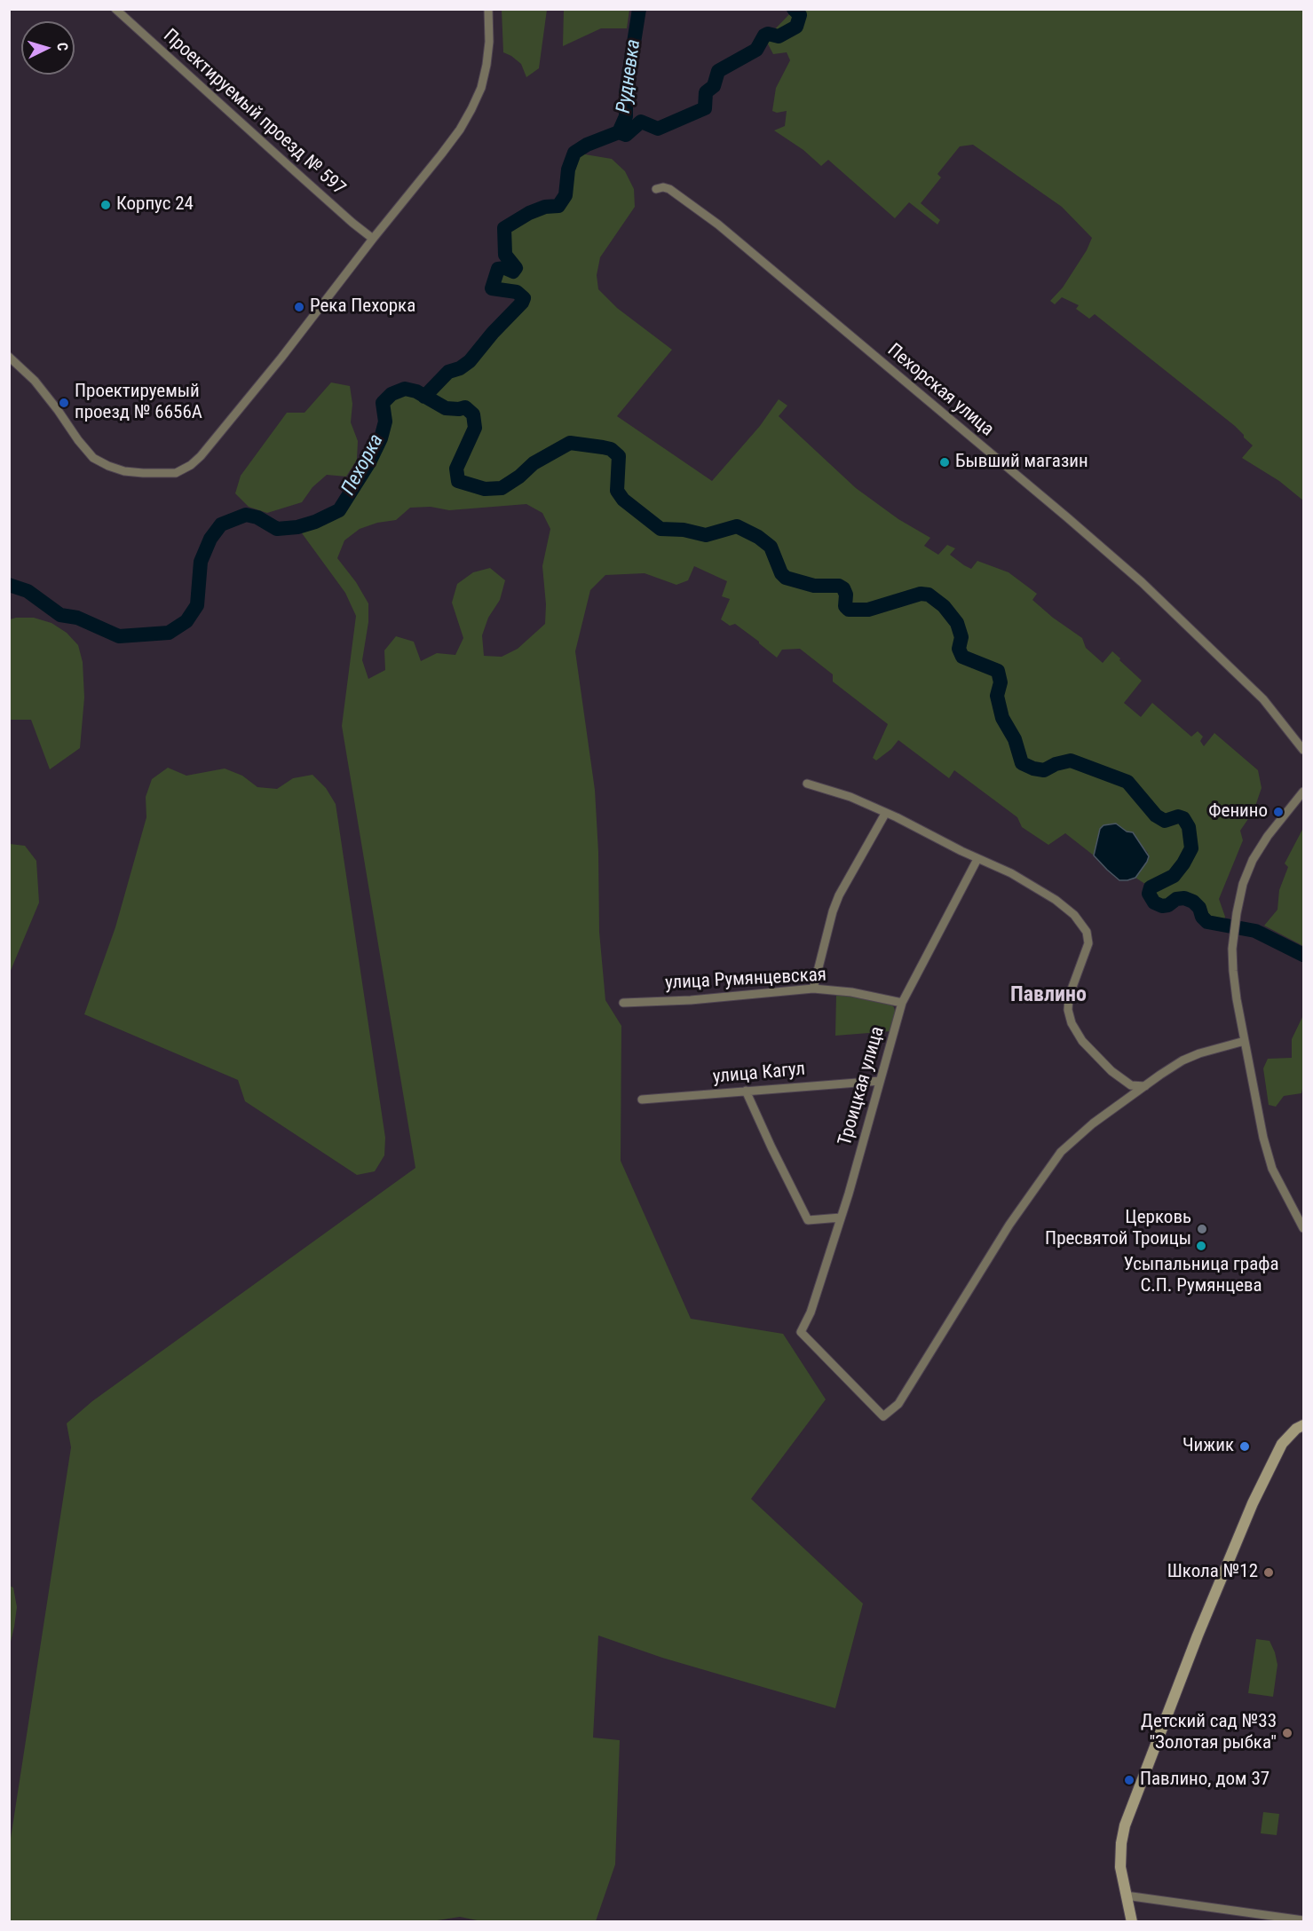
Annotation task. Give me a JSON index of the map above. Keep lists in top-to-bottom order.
{
  "streets": {
    "street": [
      "Проектируемый проезд № 597",
      "Пехорская улица",
      "улица Румянцевская",
      "улица Кагул",
      "Троицкая улица"
    ]
  },
  "crossings": [
    ["улица Румянцевская", "Троицкая улица"],
    ["улица Кагул", "Троицкая улица"]
  ],
  "districts": ["Павлино"],
  "water": ["Рудневка", "Пехорка"],
  "places": [
    "Корпус 24",
    "Река Пехорка",
    "Проектируемый проезд № 6656А",
    "Бывший магазин",
    "Фенино",
    "Церковь Пресвятой Троицы",
    "Усыпальница графа С.П. Румянцева",
    "Чижик",
    "Школа №12",
    "Детский сад №33 \"Золотая рыбка\"",
    "Павлино, дом 37"
  ],
  "north": "right"
}
